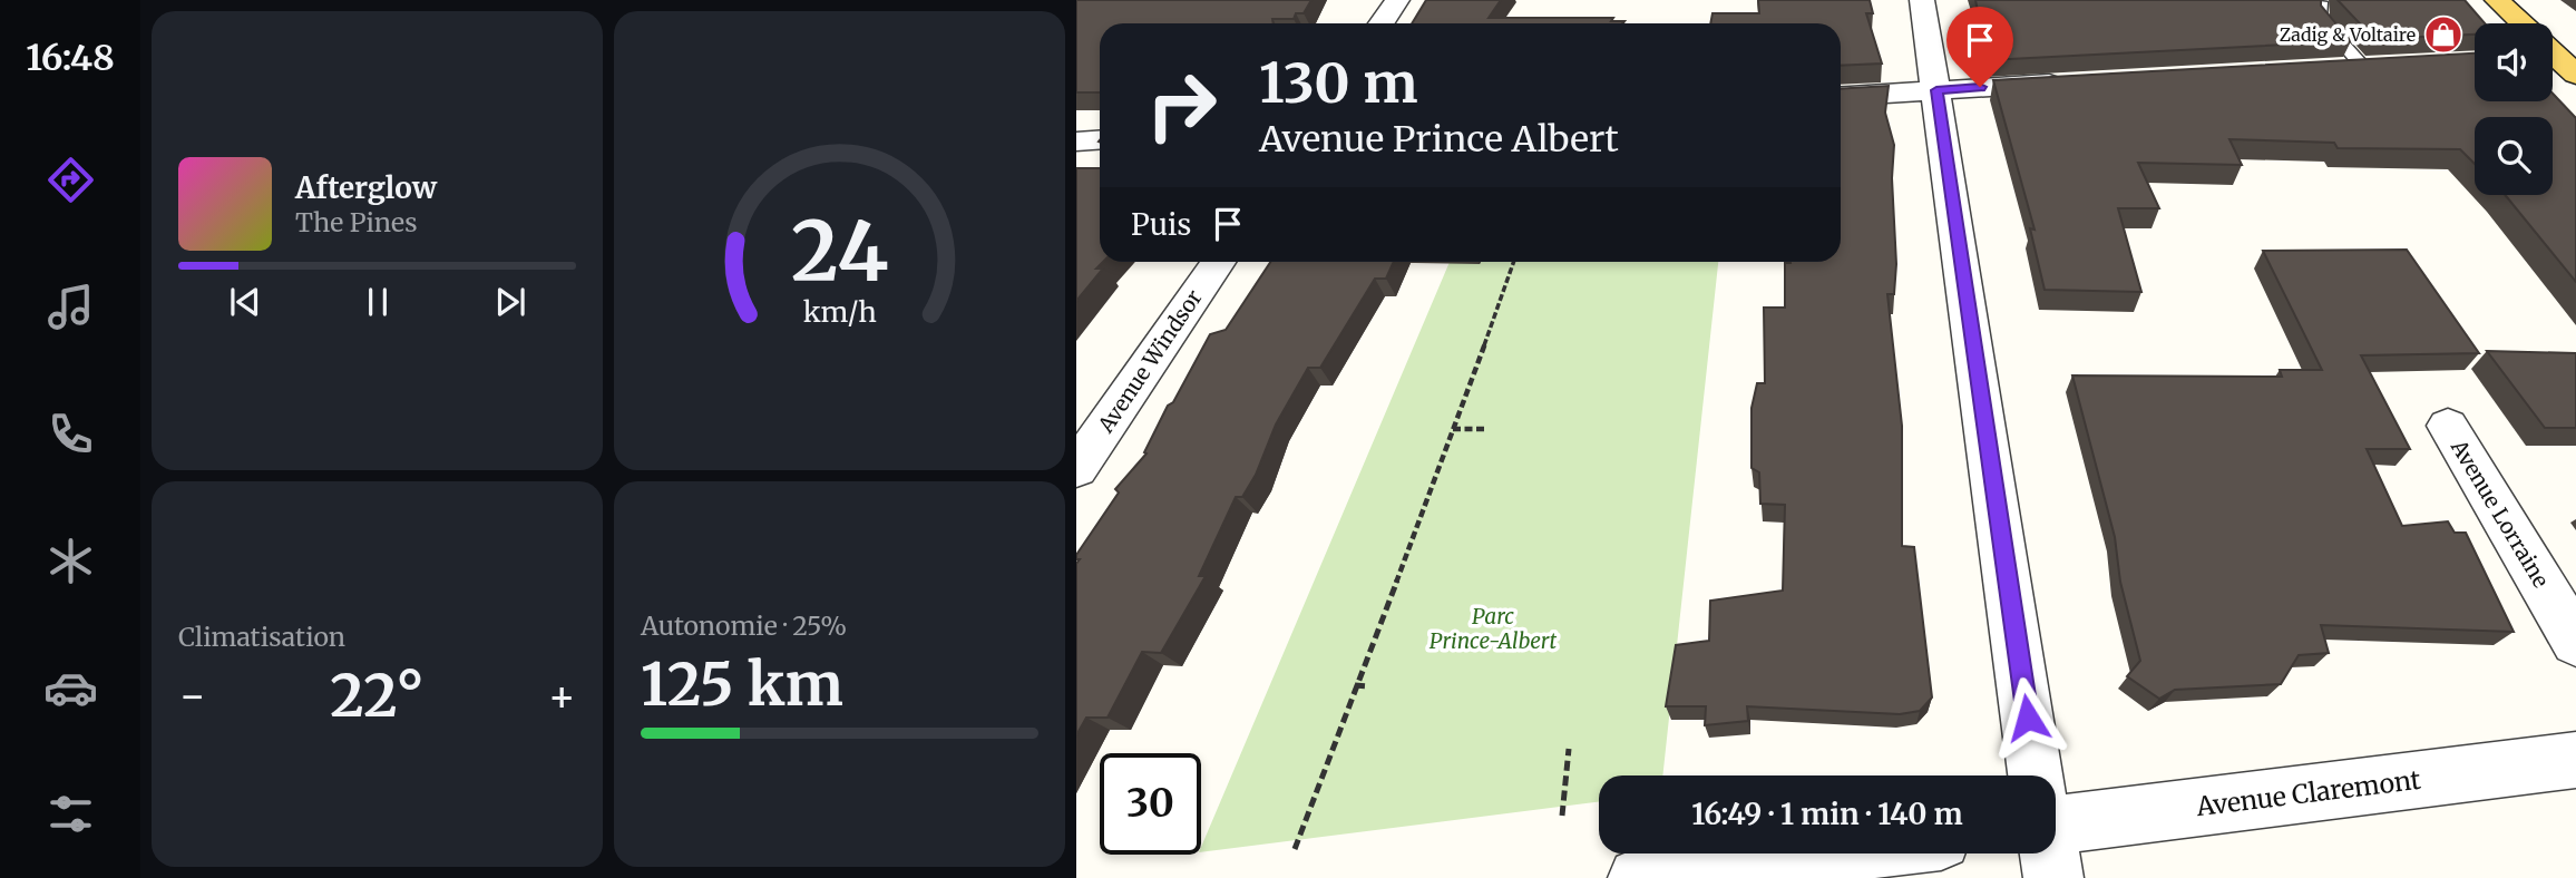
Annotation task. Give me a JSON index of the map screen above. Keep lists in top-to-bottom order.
{
  "streets": {
    "street": ["Avenue Windsor", "Avenue Lorraine", "Avenue Claremont"]
  },
  "parks": ["Parc Prince-Albert"],
  "places": {
    "shop": ["Zadig & Voltaire"]
  },
  "page": {
    "tabs": "16:48",
    "turn": ["130 m", "Avenue Prince Albert"],
    "song": ["Afterglow", "The Pines"],
    "then": "Puis",
    "tile": [
      "Climatisation",
      ["Autonomie · 25%", "125 km"]
    ],
    "heat": ["−", "22°", "+"],
    "limit": "30",
    "trip": "16:49 · 1 min · 140 m",
    "gauge": ["24", "km/h"]
  }
}
